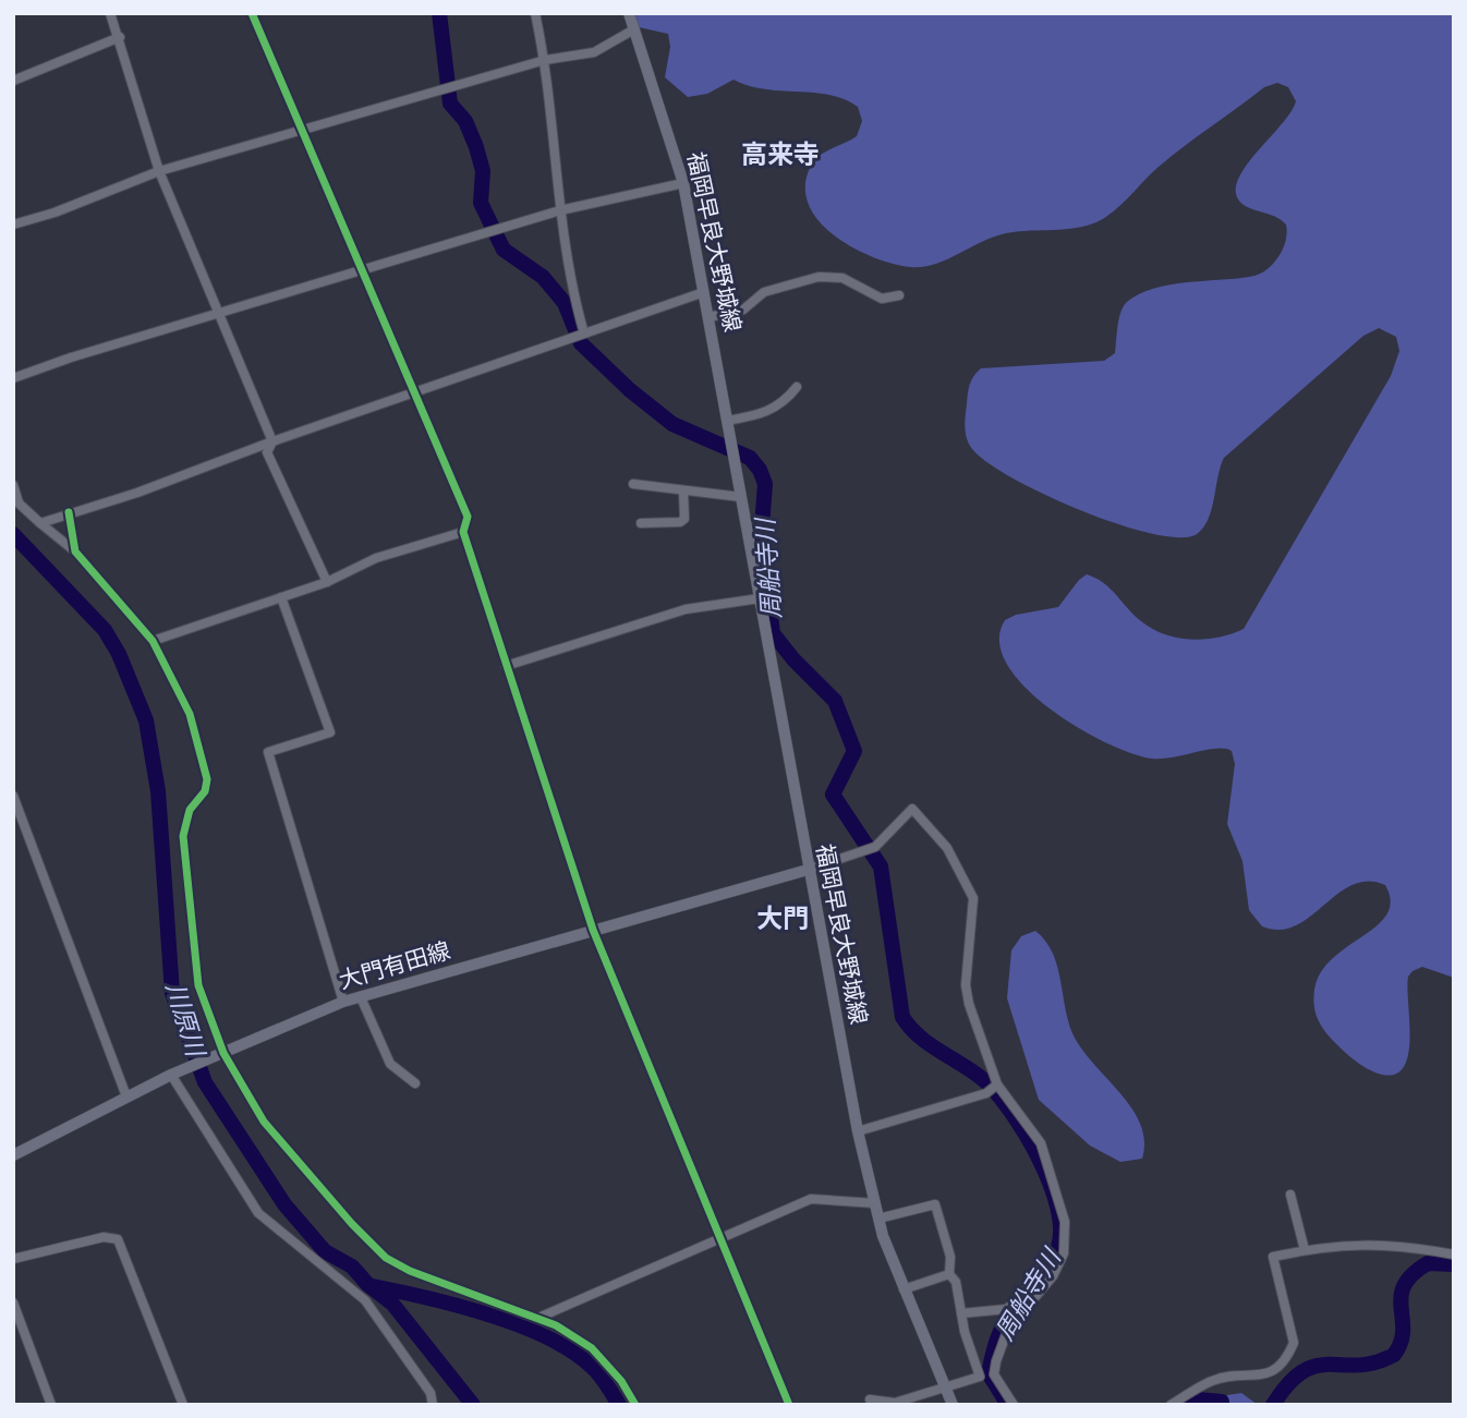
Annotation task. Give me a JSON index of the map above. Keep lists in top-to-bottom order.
{
  "streets": {
    "main road": ["福岡早良大野城線", "大門有田線"]
  },
  "crossings": [
    ["福岡早良大野城線", "大門有田線"]
  ],
  "districts": ["高来寺", "大門"],
  "water": ["周船寺川", "川原川"]
}
